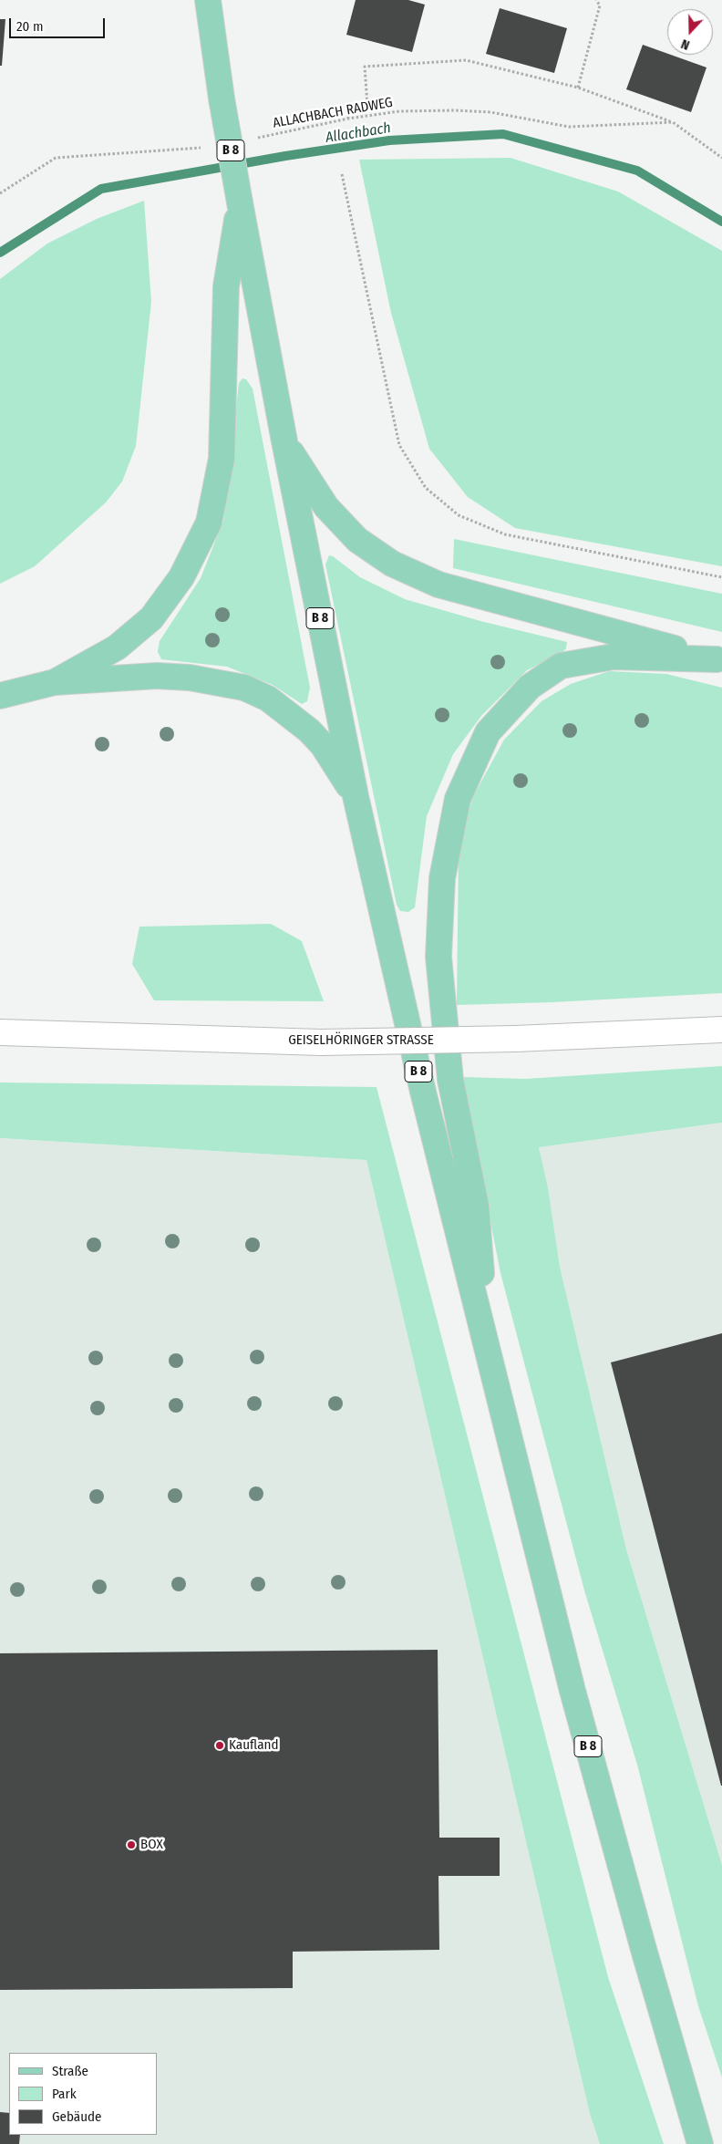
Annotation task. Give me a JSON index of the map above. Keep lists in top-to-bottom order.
{
  "streets": {
    "main road": ["B 8", "GEISELHÖRINGER STRASSE"],
    "path": ["ALLACHBACH RADWEG"]
  },
  "water": ["Allachbach"],
  "places": ["Kaufland", "BOX"],
  "legend": ["Straße", "Park", "Gebäude"],
  "scale_bar": "20 m",
  "north": "bottom"
}
